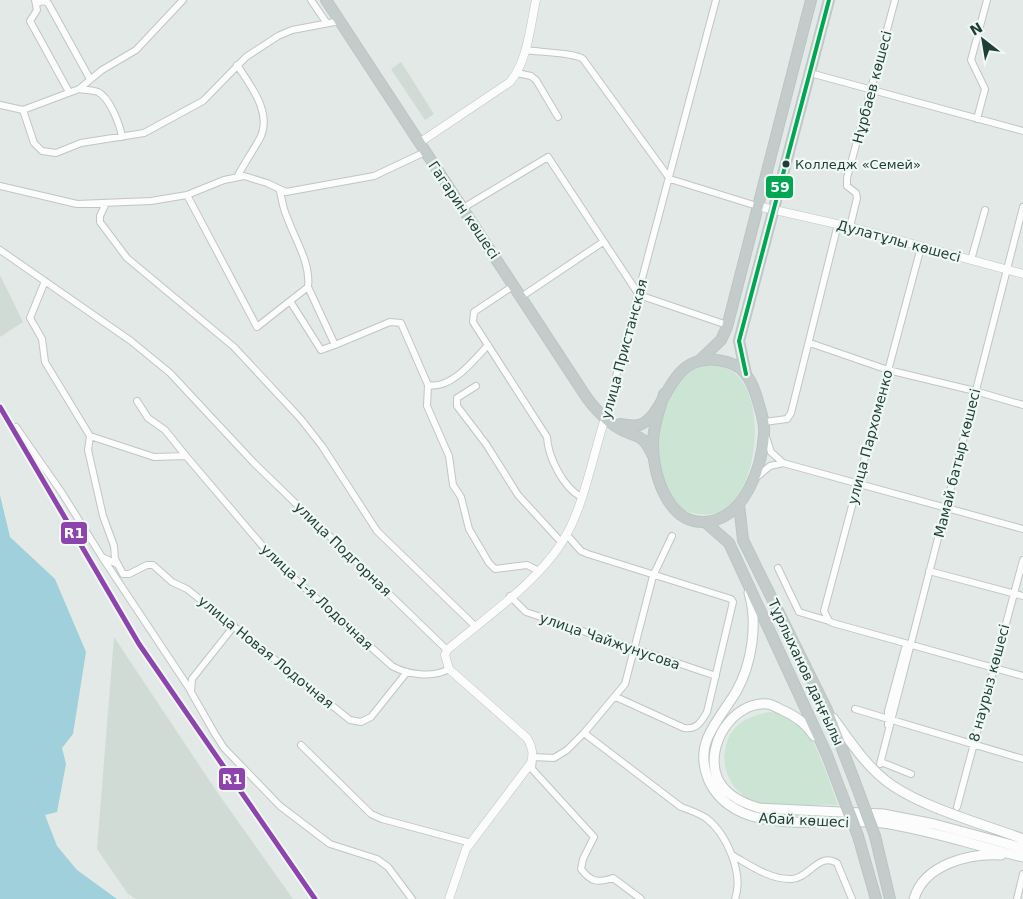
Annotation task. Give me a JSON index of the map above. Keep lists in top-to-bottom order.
{
  "streets": {
    "highway": ["Гагарин көшесі", "Тұрлыханов даңғылы"],
    "main road": ["Абай көшесі"],
    "street": [
      "Нұрбаев көшесі",
      "Дулатұлы көшесі",
      "улица Пристанская",
      "улица Пархоменко",
      "Мамай батыр көшесі",
      "улица Подгорная",
      "улица 1-я Лодочная",
      "улица Чайжунусова",
      "улица Новая Лодочная",
      "8 наурыз көшесі"
    ]
  },
  "crossings": [
    ["Нұрбаев көшесі", "Дулатұлы көшесі"],
    ["Гагарин көшесі", "улица Пристанская"],
    ["Гагарин көшесі", "Тұрлыханов даңғылы"],
    ["Дулатұлы көшесі", "улица Пархоменко"],
    ["Дулатұлы көшесі", "Мамай батыр көшесі"],
    ["улица Пристанская", "улица Подгорная"],
    ["улица Пристанская", "улица Чайжунусова"],
    ["улица 1-я Лодочная", "улица Новая Лодочная"],
    ["Тұрлыханов даңғылы", "Абай көшесі"]
  ],
  "places": ["Колледж «Семей»"],
  "lines": ["transit line 59", "transit line R1"],
  "north": "top left"
}
